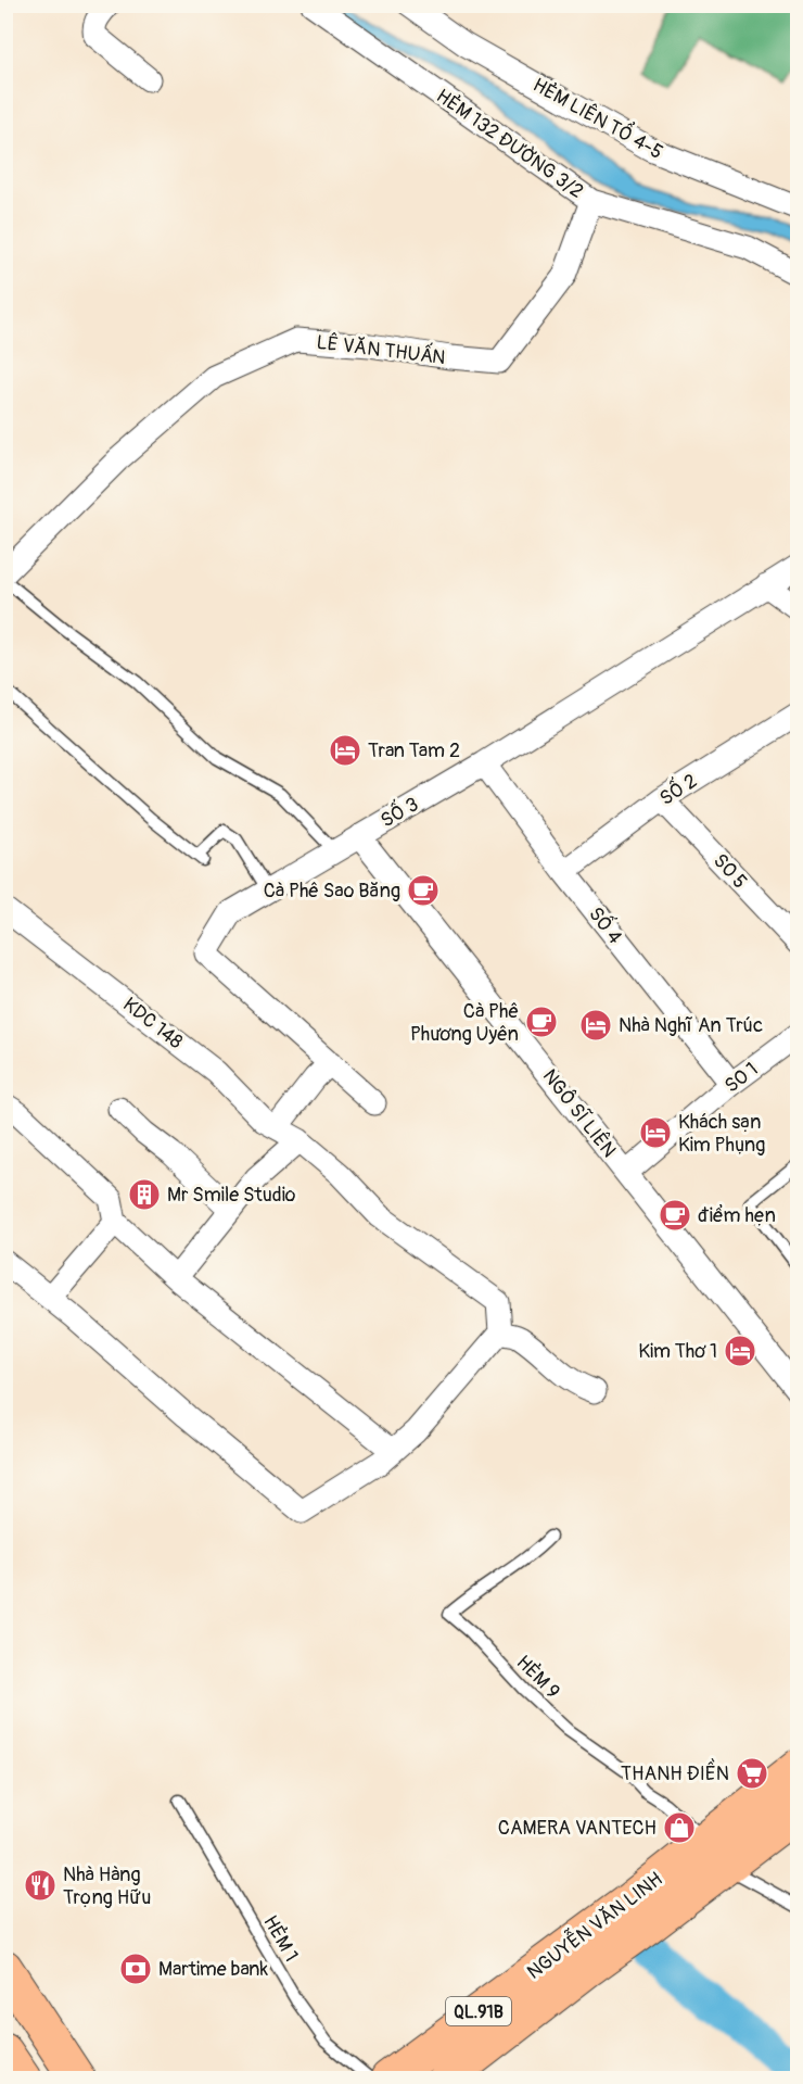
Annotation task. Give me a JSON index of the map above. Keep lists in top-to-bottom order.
{
  "streets": {
    "highway": ["NGUYỄN VĂN LINH", "QL.91B"],
    "street": [
      "HẺM LIÊN TỔ 4-5",
      "HẺM 132 ĐƯỜNG 3/2",
      "LÊ VĂN THUẤN",
      "SỐ 2",
      "SỐ 3",
      "SO 5",
      "SỐ 4",
      "KDC 148",
      "SO 1",
      "NGÔ SĨ LIÊN"
    ],
    "lane": ["HẺM 9", "HẺM 1"]
  },
  "crossings": [
    ["HẺM 132 ĐƯỜNG 3/2", "LÊ VĂN THUẤN"],
    ["SỐ 2", "SO 5"],
    ["SỐ 2", "SỐ 4"],
    ["SỐ 3", "SỐ 4"],
    ["SỐ 3", "NGÔ SĨ LIÊN"],
    ["SỐ 4", "SO 1"],
    ["SO 1", "NGÔ SĨ LIÊN"],
    ["HẺM 9", "NGUYỄN VĂN LINH"]
  ],
  "places": {
    "hotel": [
      "Tran Tam 2",
      "Nhà Nghĩ An Trúc",
      "Khách sạn Kim Phụng",
      "Kim Thơ 1"
    ],
    "cafe": ["Cà Phê Sao Băng", "Cà Phê Phương Uyên", "điểm hẹn"],
    "building": ["Mr Smile Studio"],
    "supermarket": ["THANH ĐIỀN"],
    "shop": ["CAMERA VANTECH"],
    "restaurant": ["Nhà Hàng Trọng Hữu"],
    "bank": ["Martime bank"]
  }
}
